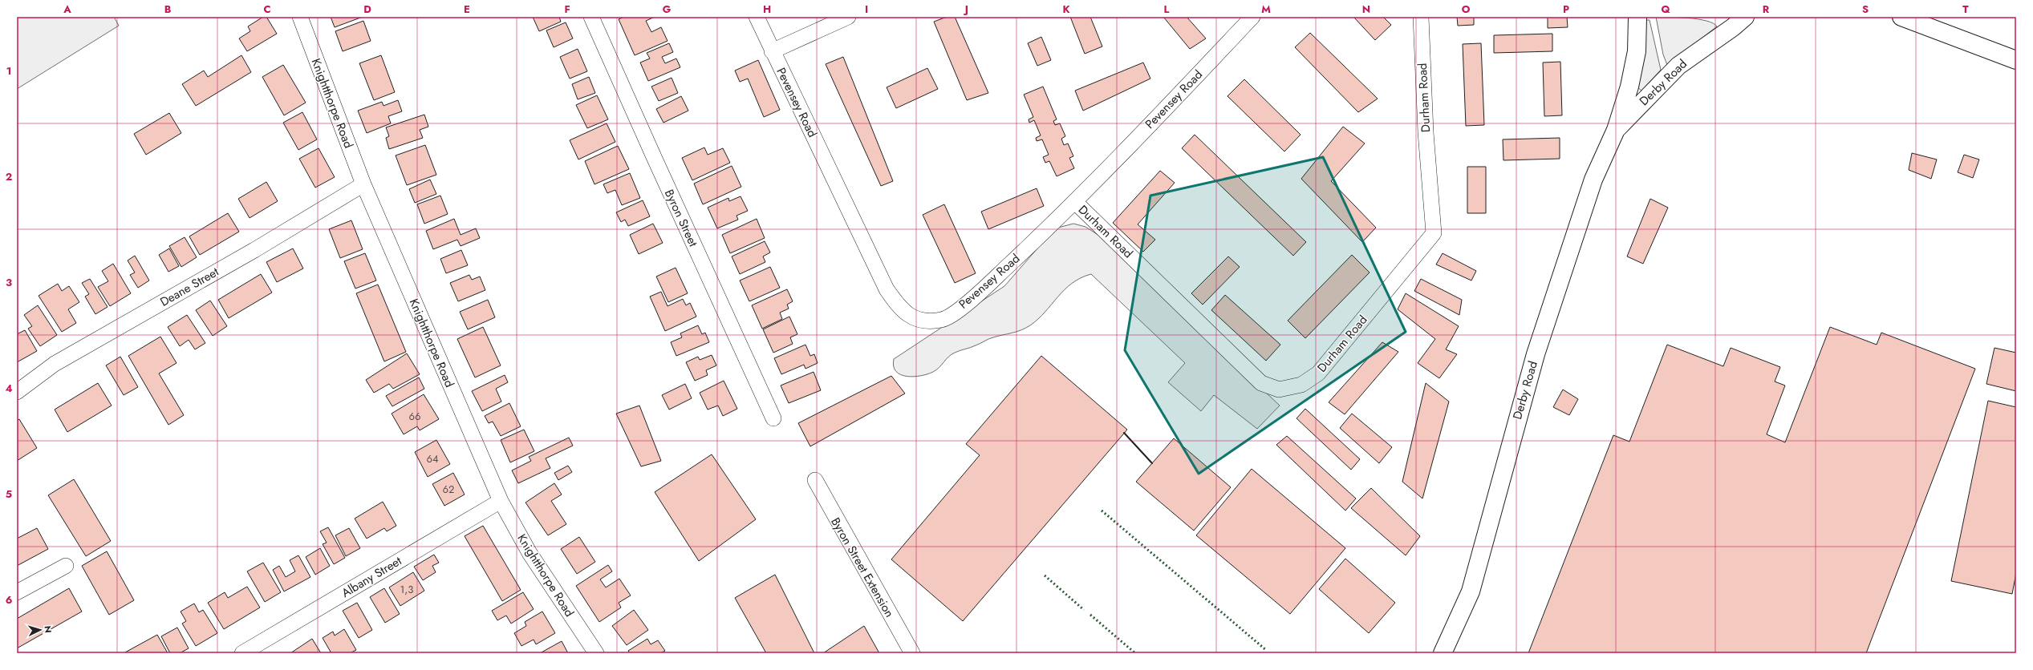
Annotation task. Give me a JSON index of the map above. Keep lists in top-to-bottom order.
{
  "streets": {
    "main road": ["Derby Road"],
    "street": [
      "Durham Road",
      "Pevensey Road",
      "Knightthorpe Road",
      "Byron Street",
      "Deane Street",
      "Byron Street Extension",
      "Albany Street"
    ]
  },
  "crossings": [
    ["Durham Road", "Pevensey Road"],
    ["Knightthorpe Road", "Deane Street"],
    ["Knightthorpe Road", "Albany Street"]
  ],
  "house_numbers": [
    "66",
    "64",
    "62",
    "1,3"
  ],
  "north": "right",
  "grid": {
    "columns": [
      "A",
      "B",
      "C",
      "D",
      "E",
      "F",
      "G",
      "H",
      "I",
      "J",
      "K",
      "L",
      "M",
      "N",
      "O",
      "P",
      "Q",
      "R",
      "S",
      "T"
    ],
    "rows": [
      "1",
      "2",
      "3",
      "4",
      "5",
      "6"
    ]
  }
}
